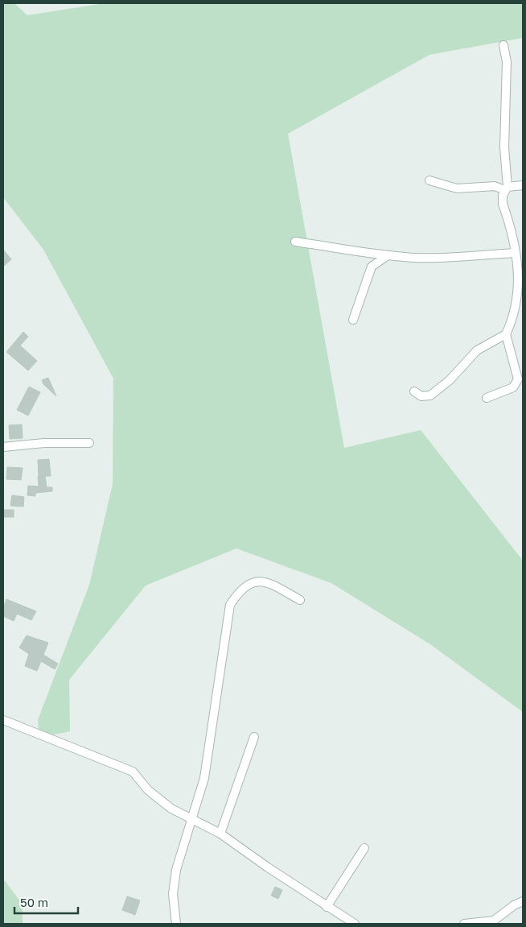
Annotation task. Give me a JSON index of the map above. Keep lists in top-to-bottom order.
{
  "scale_bar": "50 m"
}
